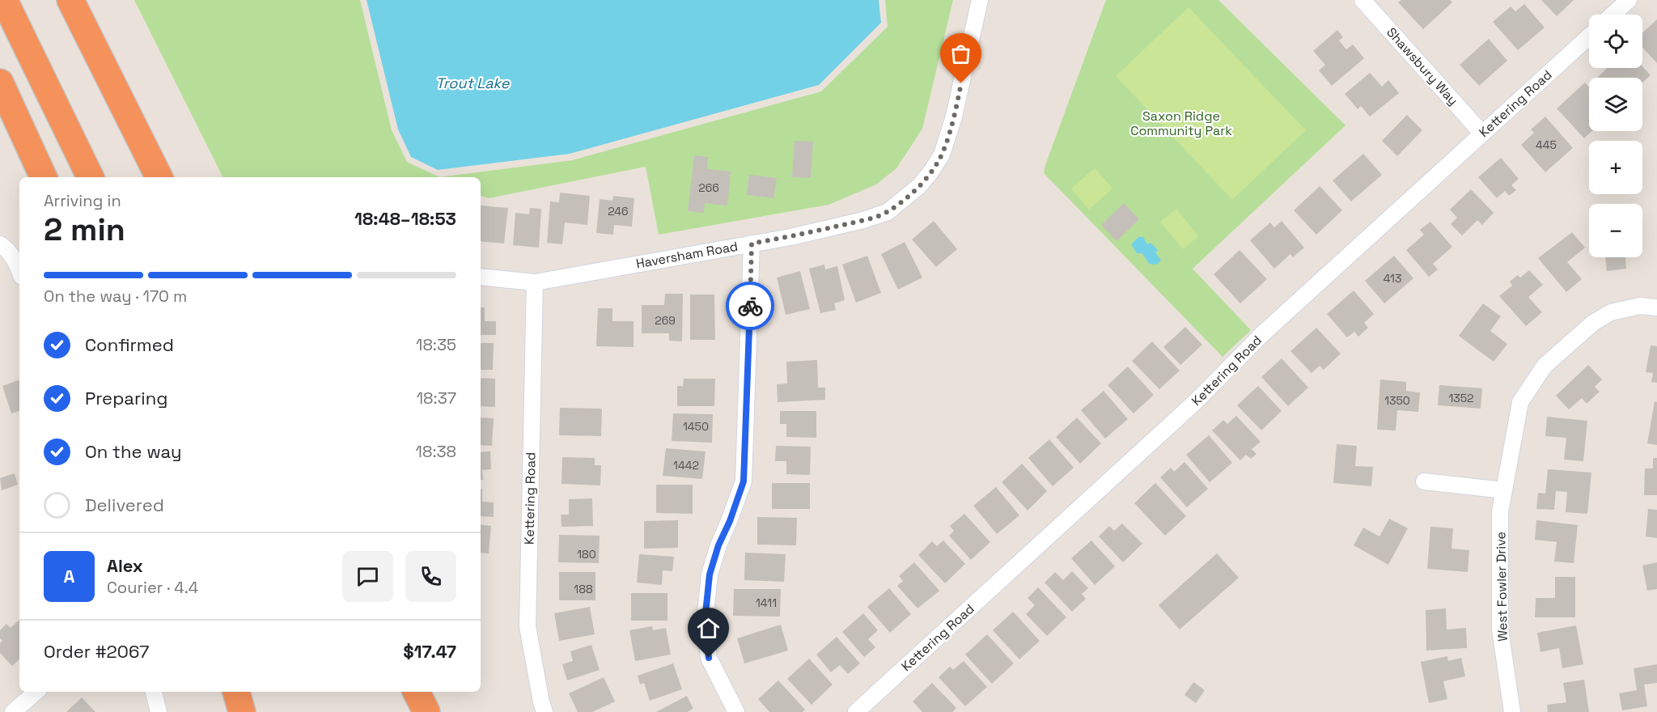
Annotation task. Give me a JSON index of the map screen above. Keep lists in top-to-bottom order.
{
  "streets": {
    "street": [
      "Shawsbury Way",
      "Kettering Road",
      "Haversham Road",
      "West Fowler Drive"
    ]
  },
  "crossings": [
    ["Shawsbury Way", "Kettering Road"],
    ["Kettering Road", "Haversham Road"]
  ],
  "water": ["Trout Lake"],
  "parks": ["Saxon Ridge Community Park"],
  "house_numbers": [
    "445",
    "266",
    "246",
    "413",
    "269",
    "1352",
    "1350",
    "1450",
    "1442",
    "180",
    "188",
    "1411"
  ],
  "page": {
    "map_buttons": ["+", "−"],
    "heading": ["2 min", "Arriving in", "18:48–18:53"],
    "panel": [
      "Alex",
      "Courier · 4.4",
      "Order #2067",
      "$17.47"
    ],
    "bar": "On the way · 170 m",
    "list": [
      ["Confirmed", "18:35"],
      ["Preparing", "18:37"],
      ["On the way", "18:38"],
      "Delivered"
    ],
    "round": "A"
  }
}
